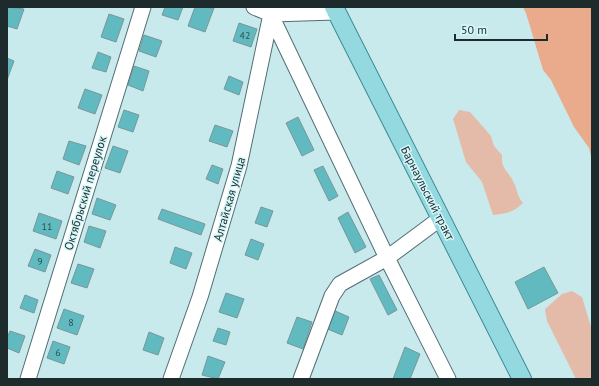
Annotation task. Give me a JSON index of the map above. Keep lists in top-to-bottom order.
{
  "streets": {
    "main road": ["Барнаульский тракт"],
    "street": ["Октябрьский переулок", "Алтайская улица"]
  },
  "house_numbers": [
    "42",
    "11",
    "9",
    "8",
    "6"
  ],
  "scale_bar": "50 m"
}
